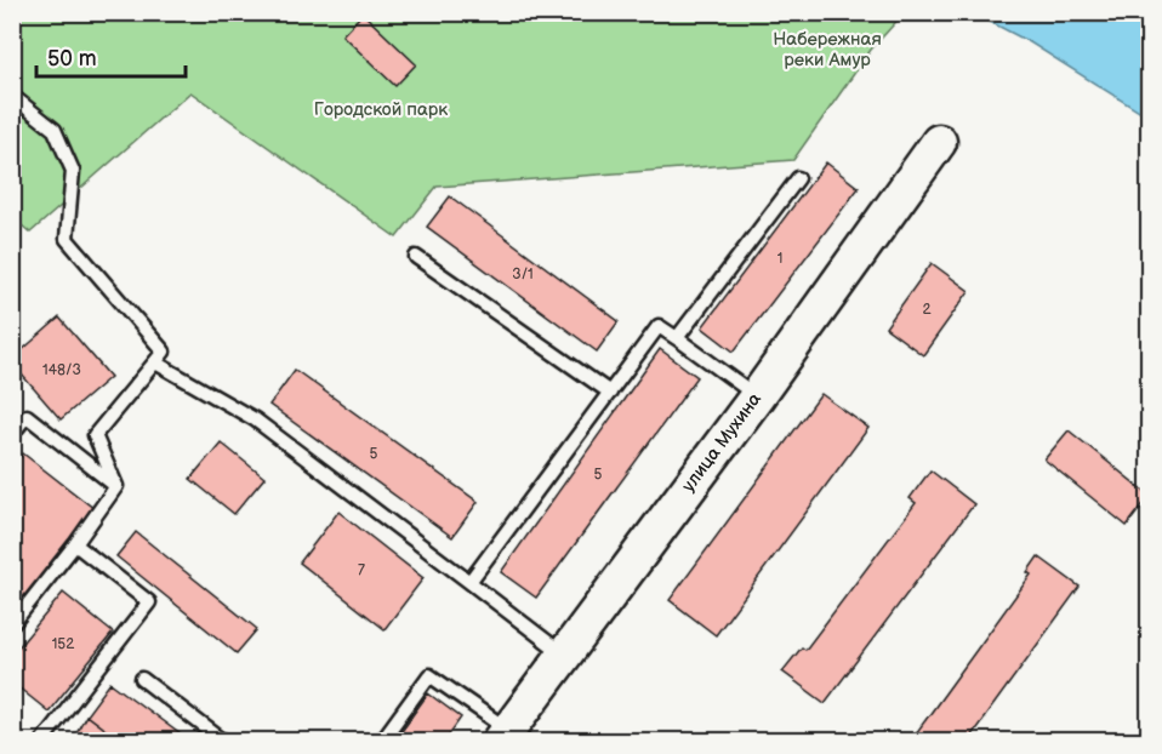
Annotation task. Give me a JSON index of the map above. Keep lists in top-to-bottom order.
{
  "streets": {
    "street": ["улица Мухина"]
  },
  "parks": ["Набережная реки Амур", "Городской парк"],
  "house_numbers": [
    "1",
    "3/1",
    "2",
    "148/3",
    "5",
    "5",
    "7",
    "152"
  ],
  "scale_bar": "50 m"
}
